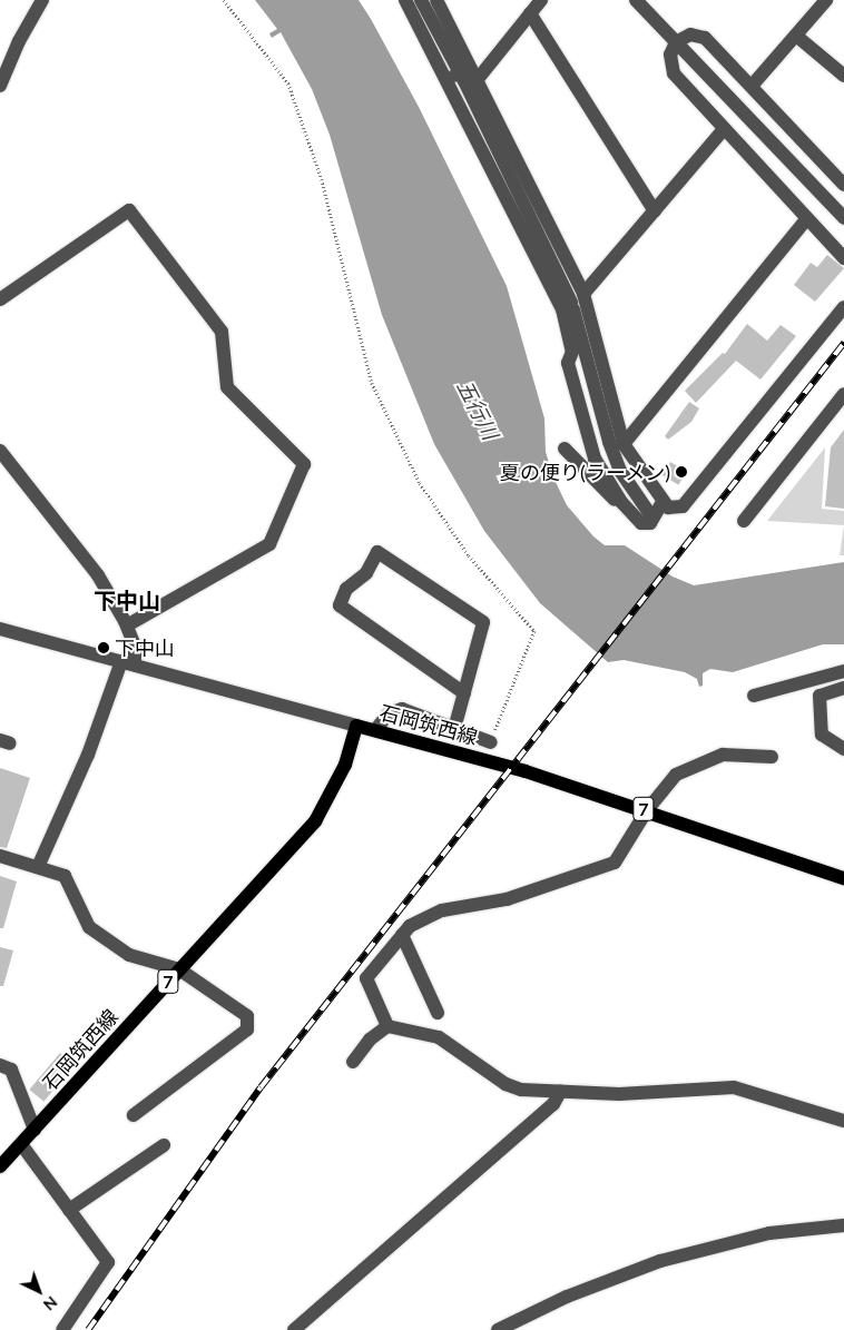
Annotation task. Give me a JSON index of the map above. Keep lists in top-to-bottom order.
{
  "streets": {
    "main road": ["石岡筑西線", "7"]
  },
  "districts": ["下中山"],
  "water": ["五行川"],
  "places": ["夏の便り(ラーメン)", "下中山"],
  "north": "bottom right"
}
